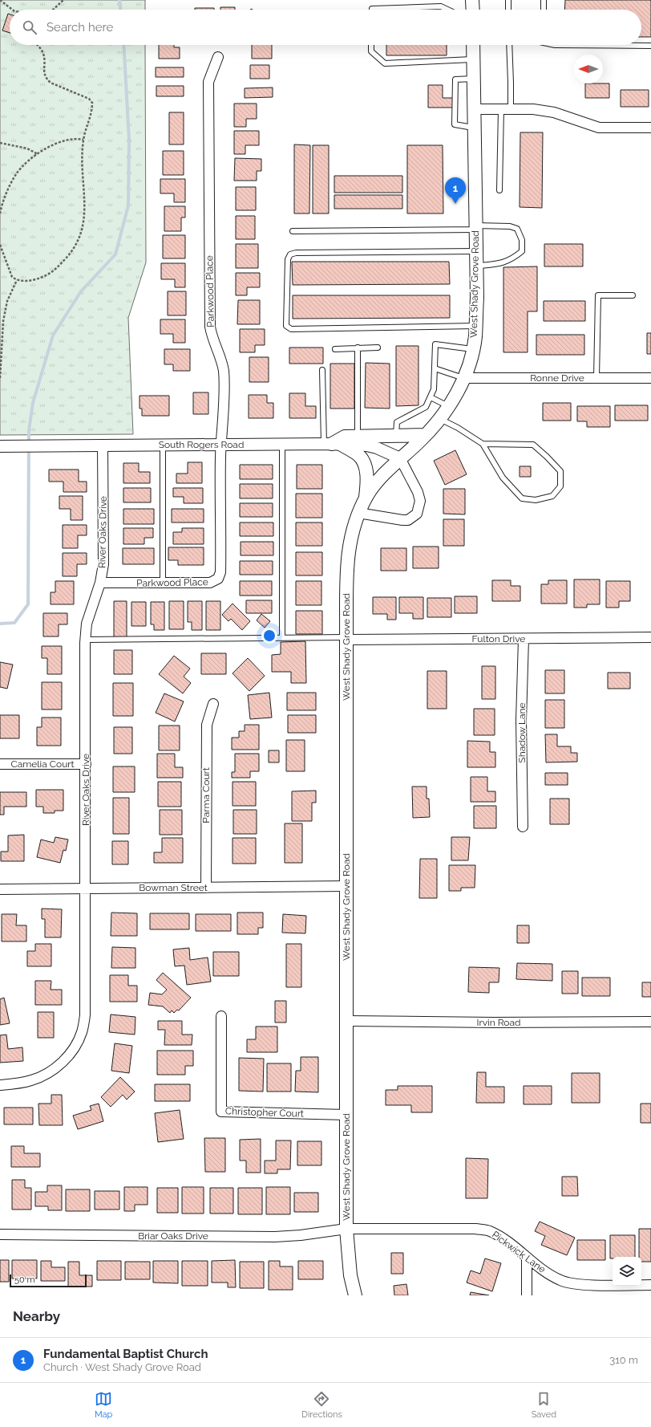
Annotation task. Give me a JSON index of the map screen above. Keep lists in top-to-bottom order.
{
  "streets": {
    "main road": ["West Shady Grove Road"],
    "street": [
      "Parkwood Place",
      "Ronne Drive",
      "South Rogers Road",
      "River Oaks Drive",
      "Fulton Drive",
      "Shadow Lane",
      "Camelia Court",
      "Parma Court",
      "Bowman Street",
      "Irvin Road",
      "Christopher Court",
      "Briar Oaks Drive",
      "Pickwick Lane"
    ]
  },
  "crossings": [
    ["West Shady Grove Road", "Ronne Drive"],
    ["West Shady Grove Road", "South Rogers Road"],
    ["West Shady Grove Road", "Fulton Drive"],
    ["West Shady Grove Road", "Bowman Street"],
    ["West Shady Grove Road", "Irvin Road"],
    ["West Shady Grove Road", "Christopher Court"],
    ["West Shady Grove Road", "Briar Oaks Drive"],
    ["West Shady Grove Road", "Pickwick Lane"],
    ["Parkwood Place", "South Rogers Road"],
    ["Parkwood Place", "River Oaks Drive"],
    ["South Rogers Road", "River Oaks Drive"],
    ["River Oaks Drive", "Camelia Court"],
    ["River Oaks Drive", "Bowman Street"],
    ["Fulton Drive", "Shadow Lane"],
    ["Parma Court", "Bowman Street"],
    ["Briar Oaks Drive", "Pickwick Lane"]
  ],
  "scale_bar": "50 m",
  "north": "left",
  "page": {
    "search": "Search here",
    "pins": "1",
    "scale": "50 m",
    "heading": "Nearby",
    "list": [
      {
        "mark": "1",
        "name": "Fundamental Baptist Church",
        "note": "Church · West Shady Grove Road",
        "value": "310 m"
      }
    ],
    "nav": ["Map", "Directions", "Saved"]
  }
}
